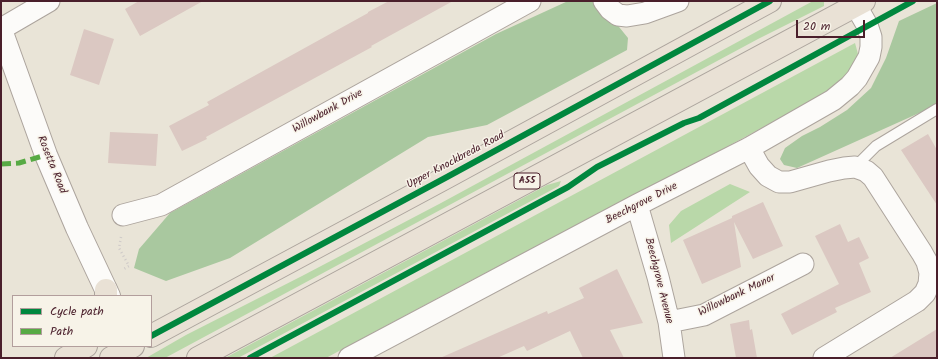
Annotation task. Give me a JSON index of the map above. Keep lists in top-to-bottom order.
{
  "streets": {
    "highway": ["Upper Knockbreda Road", "A55"],
    "street": [
      "Willowbank Drive",
      "Rosetta Road",
      "Beechgrove Drive",
      "Beechgrove Avenue",
      "Willowbank Manor"
    ]
  },
  "crossings": [
    ["A55", "Beechgrove Drive"],
    ["Beechgrove Drive", "Beechgrove Avenue"],
    ["Beechgrove Avenue", "Willowbank Manor"]
  ],
  "legend": ["Cycle path", "Path"],
  "scale_bar": "20 m"
}
